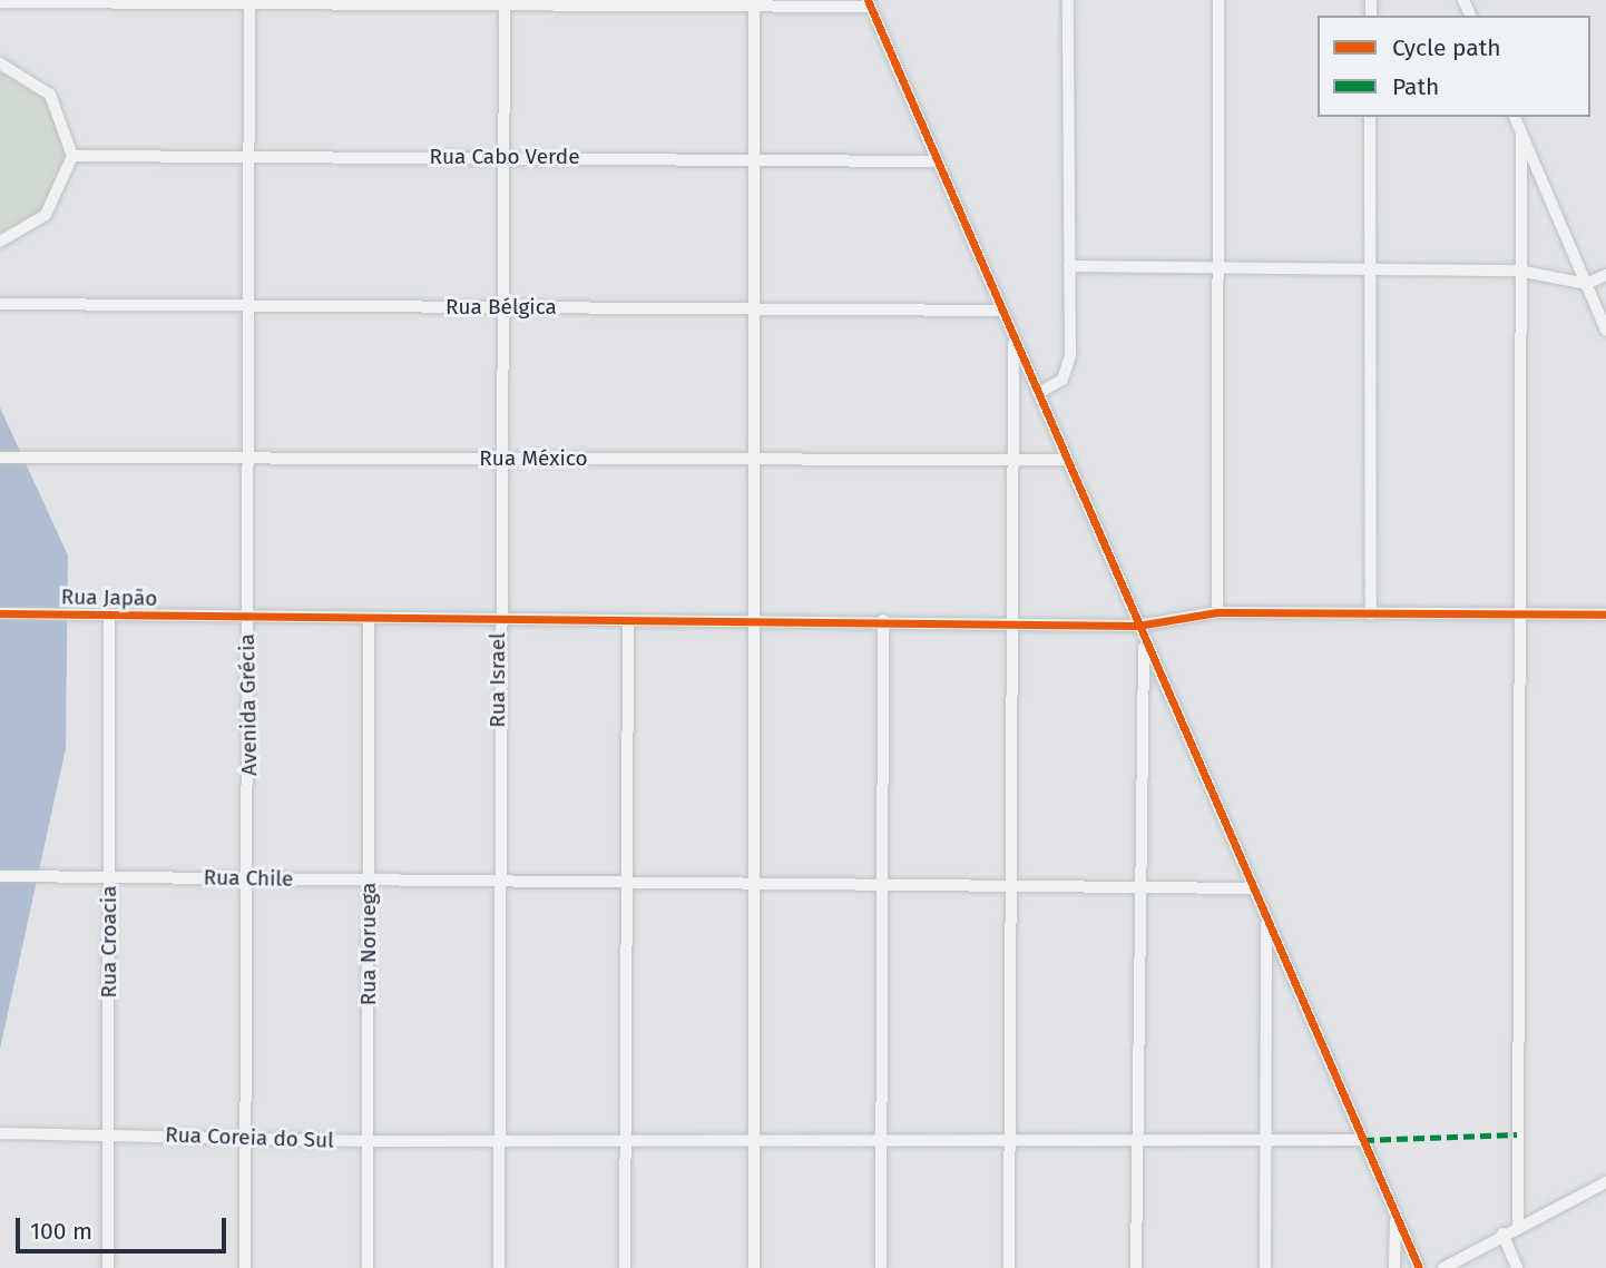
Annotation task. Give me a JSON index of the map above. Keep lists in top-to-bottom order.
{
  "streets": {
    "street": [
      "Rua Cabo Verde",
      "Rua Bélgica",
      "Rua México",
      "Rua Japão",
      "Rua Israel",
      "Avenida Grécia",
      "Rua Chile",
      "Rua Croacia",
      "Rua Noruega",
      "Rua Coreia do Sul"
    ]
  },
  "crossings": [
    ["Rua Cabo Verde", "Rua Israel"],
    ["Rua Cabo Verde", "Avenida Grécia"],
    ["Rua Bélgica", "Rua Israel"],
    ["Rua Bélgica", "Avenida Grécia"],
    ["Rua México", "Rua Israel"],
    ["Rua México", "Avenida Grécia"],
    ["Rua Japão", "Rua Israel"],
    ["Rua Japão", "Avenida Grécia"],
    ["Rua Japão", "Rua Croacia"],
    ["Rua Japão", "Rua Noruega"],
    ["Rua Israel", "Rua Chile"],
    ["Rua Israel", "Rua Coreia do Sul"],
    ["Avenida Grécia", "Rua Chile"],
    ["Avenida Grécia", "Rua Coreia do Sul"],
    ["Rua Chile", "Rua Croacia"],
    ["Rua Chile", "Rua Noruega"],
    ["Rua Croacia", "Rua Coreia do Sul"],
    ["Rua Noruega", "Rua Coreia do Sul"]
  ],
  "legend": ["Cycle path", "Path"],
  "scale_bar": "100 m"
}
